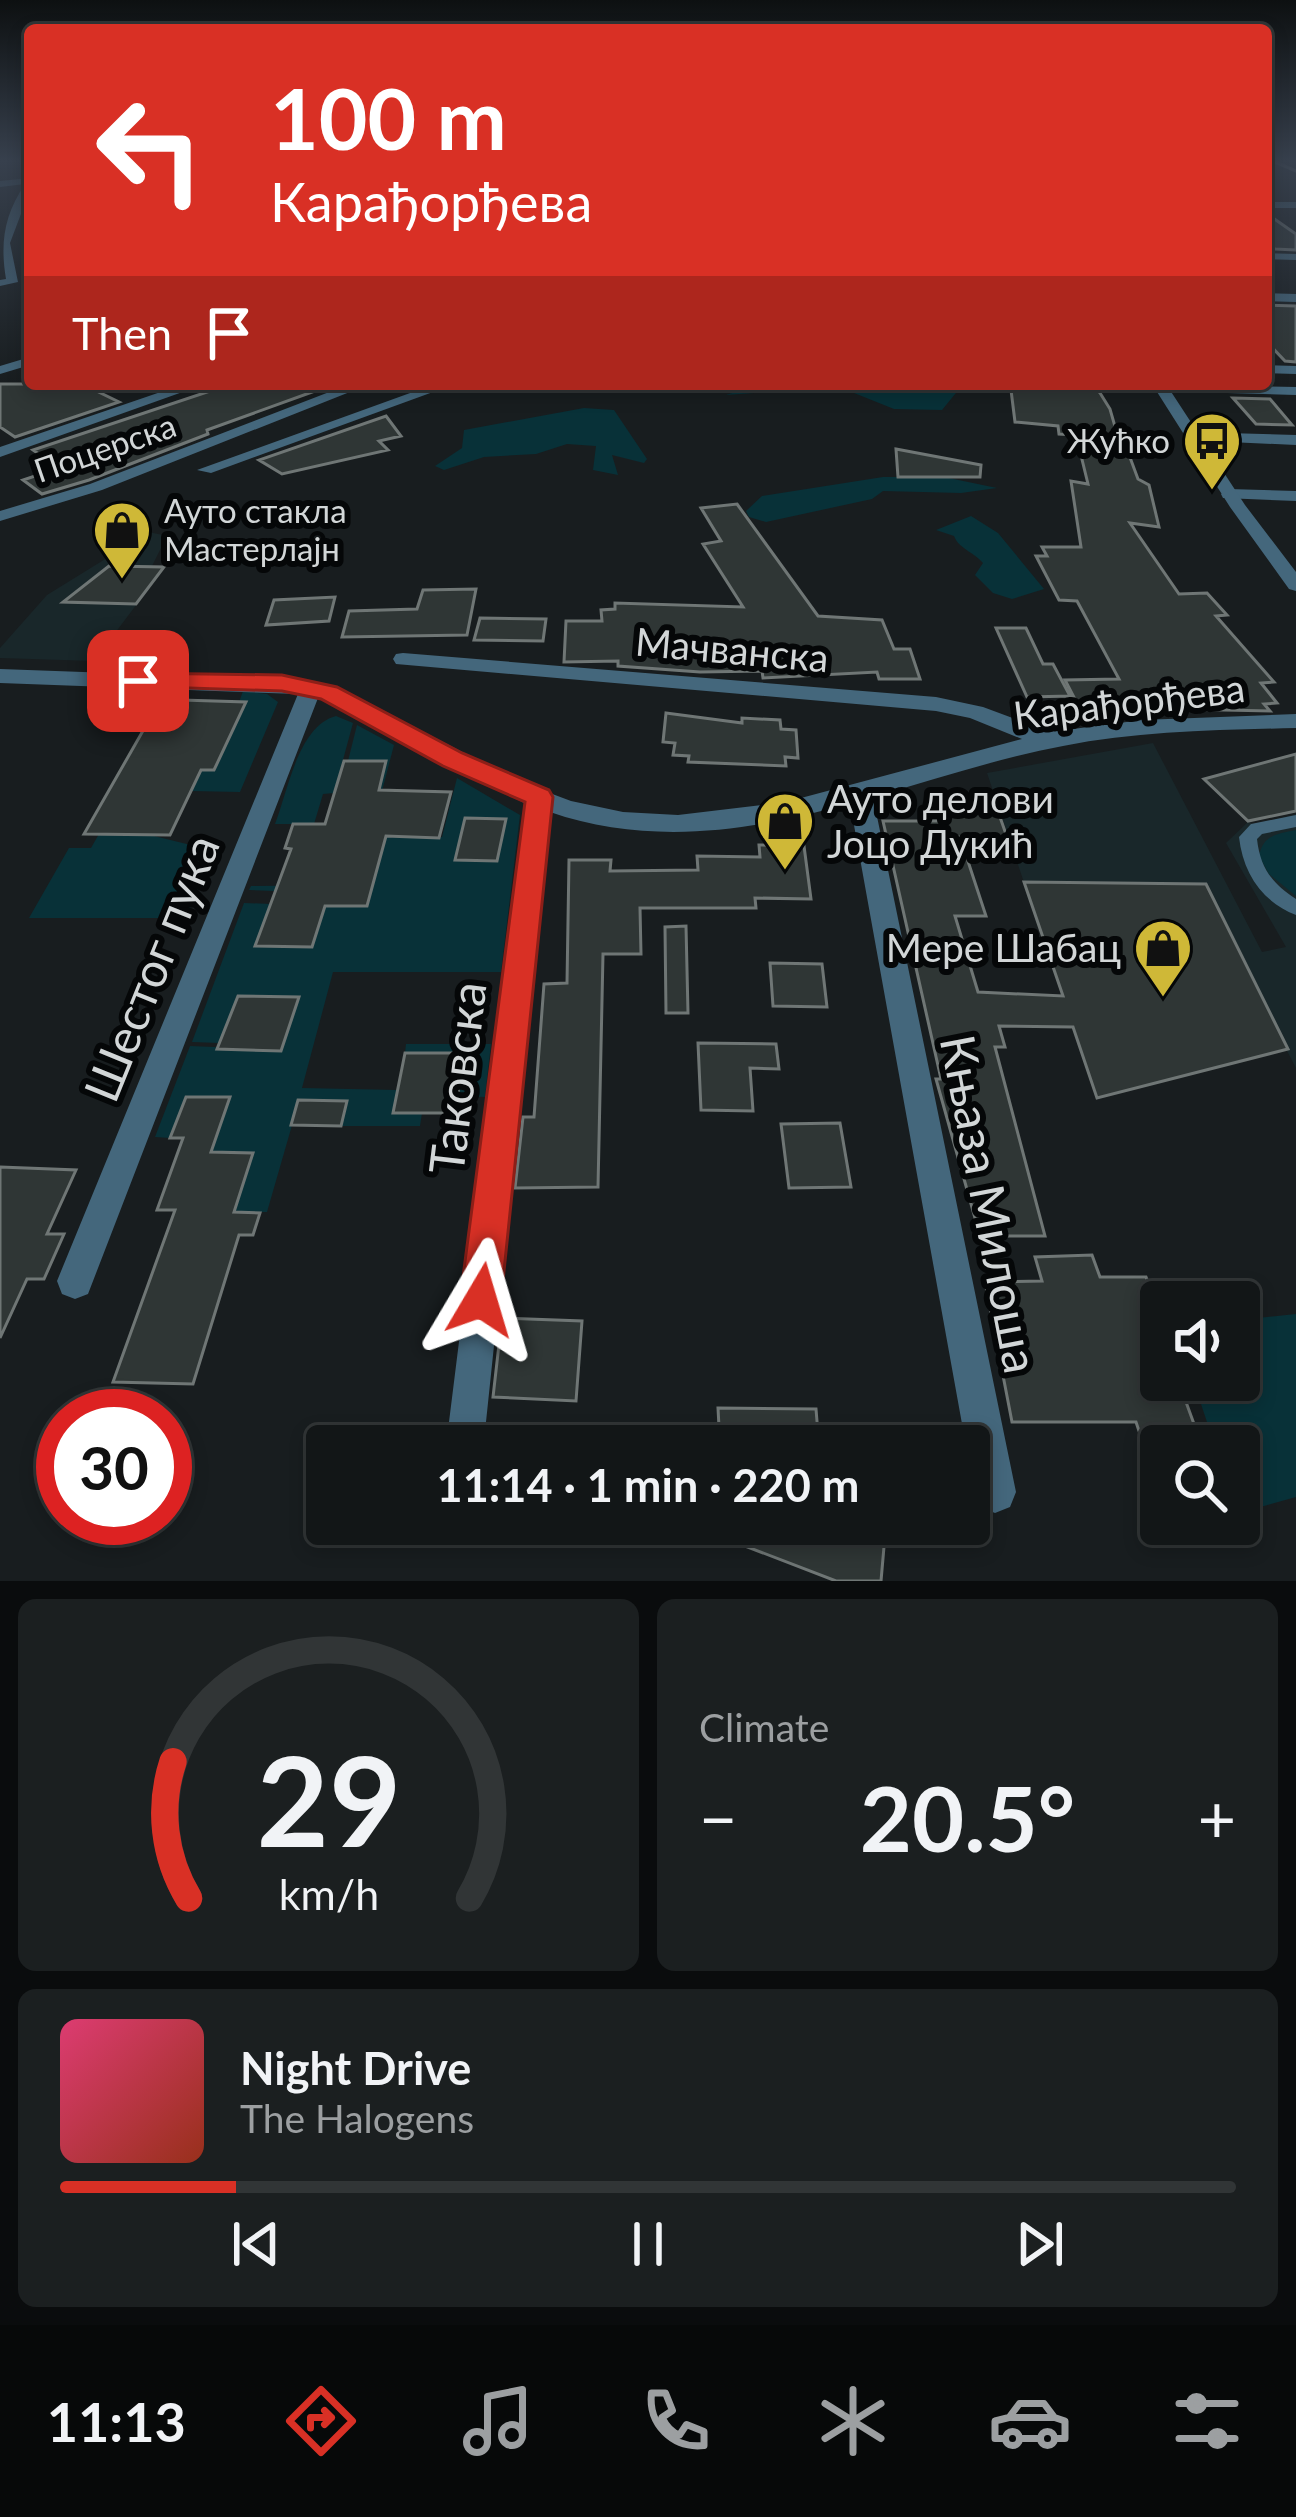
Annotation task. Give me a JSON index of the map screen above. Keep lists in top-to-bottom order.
{
  "streets": {
    "street": [
      "Поцерска",
      "Мачванска",
      "Карађорђева",
      "Шестог пука",
      "Таковска",
      "Књаза Милоша"
    ]
  },
  "crossings": [
    ["Мачванска", "Карађорђева"],
    ["Карађорђева", "Шестог пука"],
    ["Карађорђева", "Таковска"],
    ["Карађорђева", "Књаза Милоша"]
  ],
  "places": {
    "bus stop": ["Жућко"],
    "shop": ["Ауто стакла Мастерлајн", "Ауто делови Јоцо Дукић", "Мере Шабац"]
  },
  "page": {
    "turn": ["100 m", "Карађорђева"],
    "then": "Then",
    "limit": "30",
    "trip": "11:14 · 1 min · 220 m",
    "tile": "Climate",
    "heat": ["−", "20.5°", "+"],
    "song": ["Night Drive", "The Halogens"],
    "tabs": "11:13",
    "gauge": ["29", "km/h"]
  }
}
